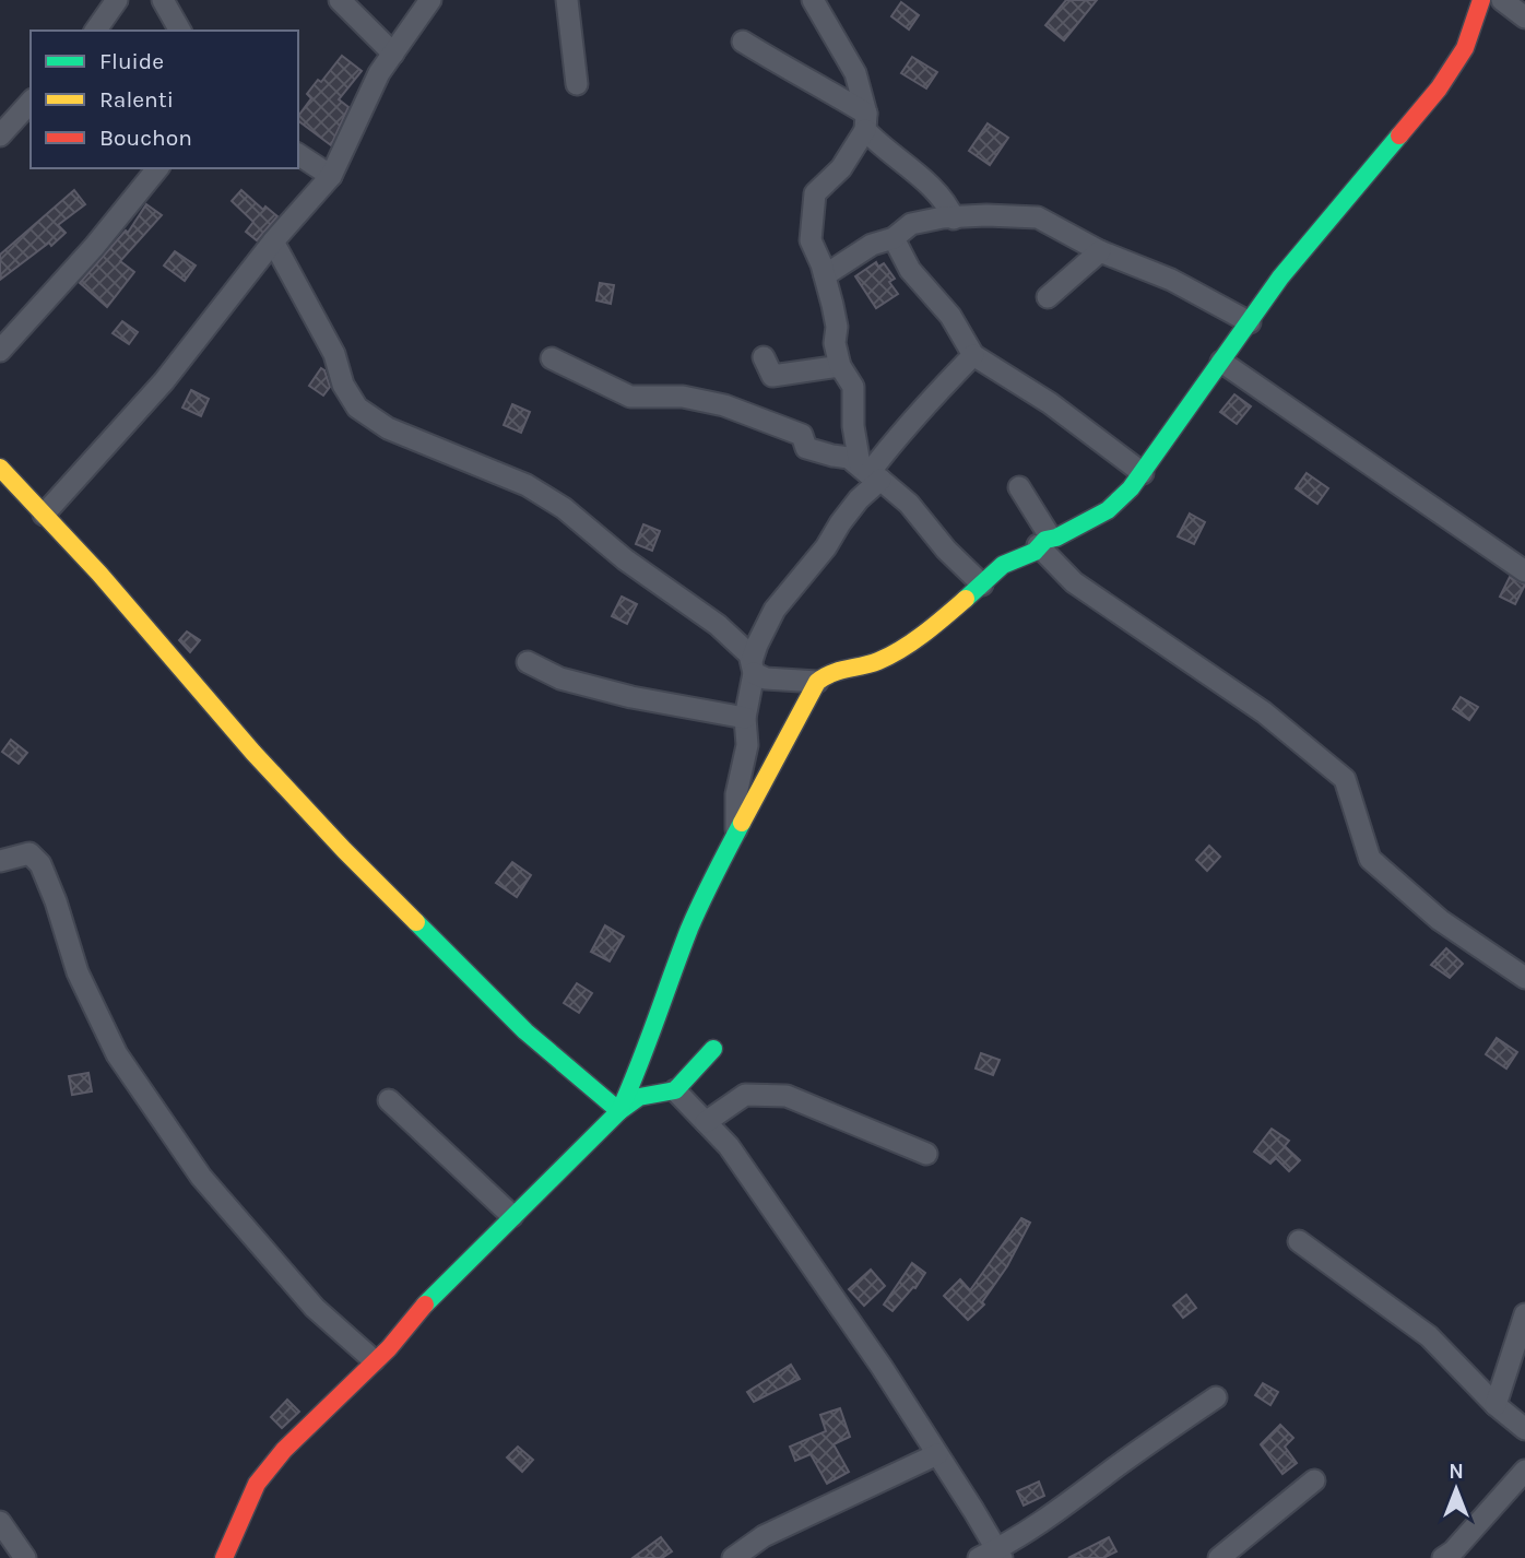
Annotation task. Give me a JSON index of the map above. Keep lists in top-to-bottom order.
{
  "legend": ["Fluide", "Ralenti", "Bouchon"],
  "north": "top"
}
